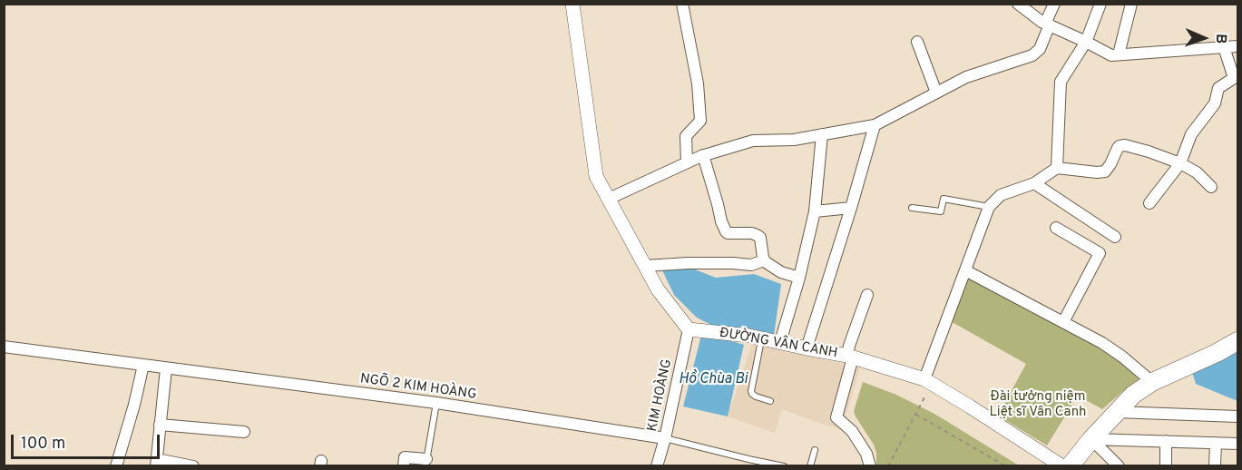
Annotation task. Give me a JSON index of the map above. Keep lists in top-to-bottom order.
{
  "streets": {
    "street": ["ĐƯỜNG VÂN CANH", "NGÕ 2 KIM HOÀNG", "KIM HOÀNG"]
  },
  "crossings": [
    ["ĐƯỜNG VÂN CANH", "KIM HOÀNG"],
    ["NGÕ 2 KIM HOÀNG", "KIM HOÀNG"]
  ],
  "water": ["Hồ Chùa Bi"],
  "parks": ["Đài tưởng niệm Liệt sĩ Vân Canh"],
  "scale_bar": "100 m",
  "north": "right"
}
